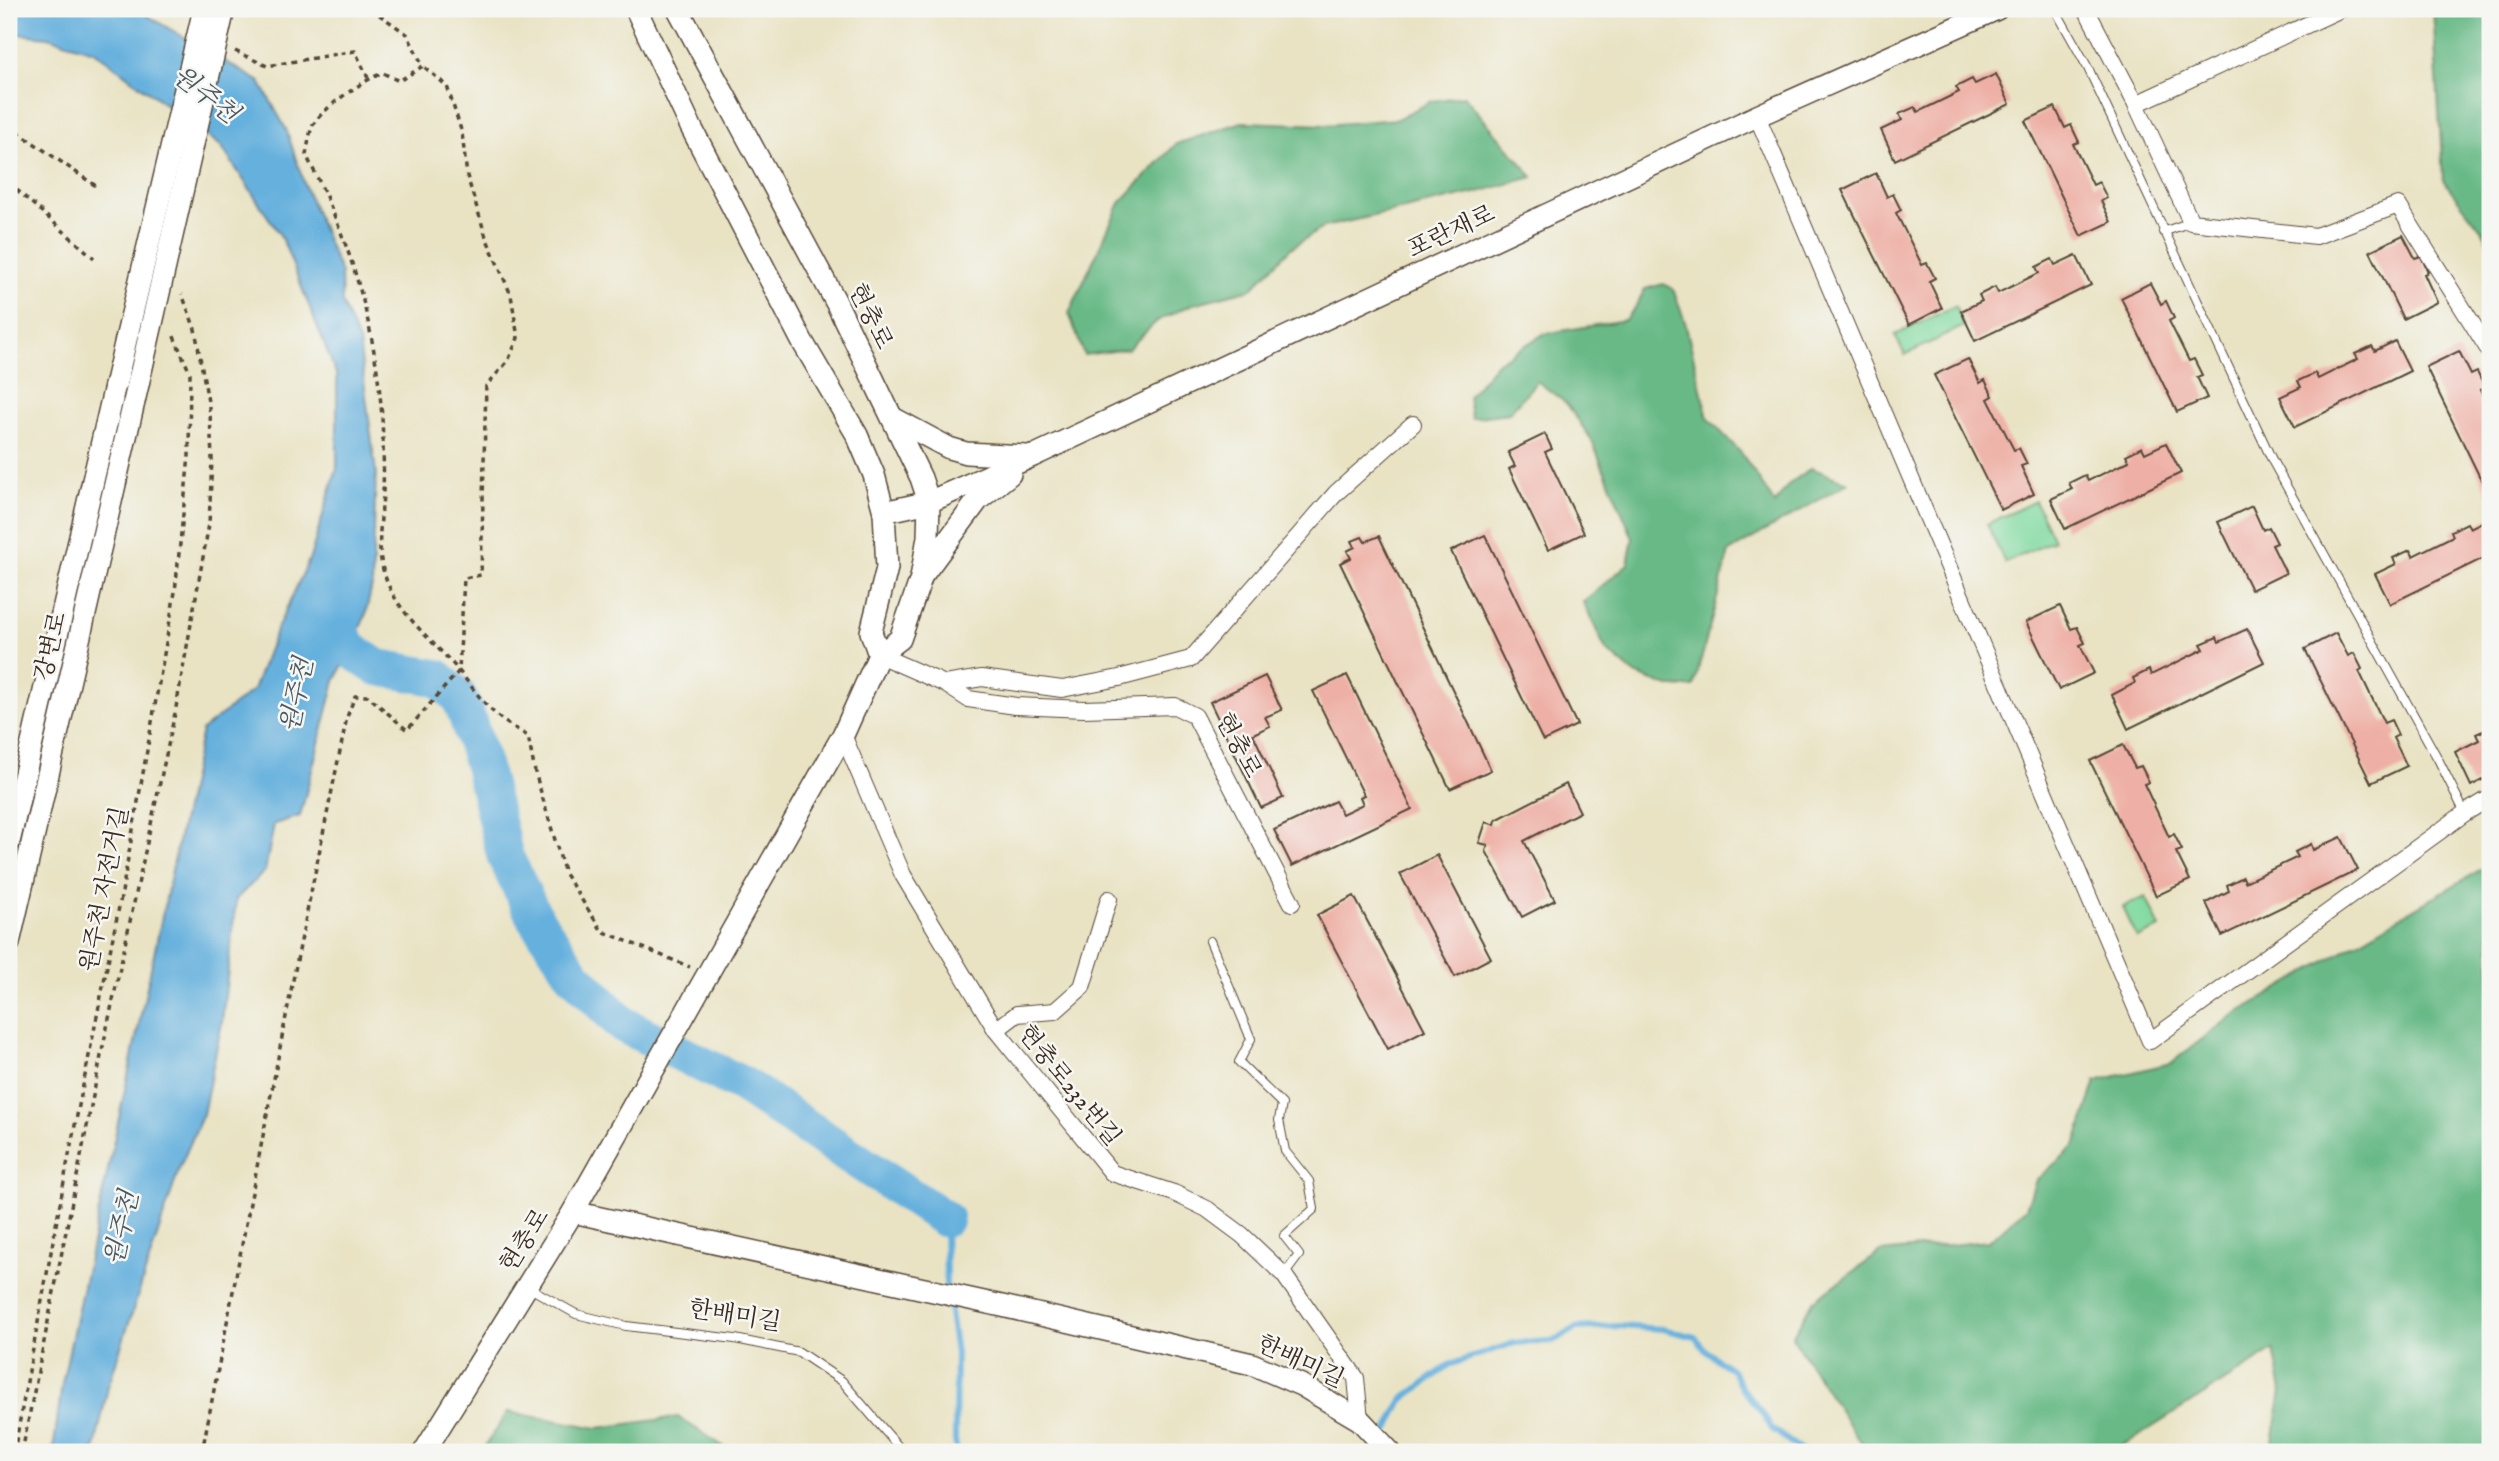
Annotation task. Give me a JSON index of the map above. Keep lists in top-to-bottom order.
{
  "streets": {
    "street": [
      "포란재로",
      "현충로",
      "강변로",
      "현충로232번길",
      "한배미길"
    ],
    "path": ["원주천 자전거길"]
  },
  "crossings": [
    ["포란재로", "현충로"],
    ["현충로", "현충로232번길"],
    ["현충로", "한배미길"],
    ["현충로232번길", "한배미길"]
  ],
  "water": ["원주천"]
}
